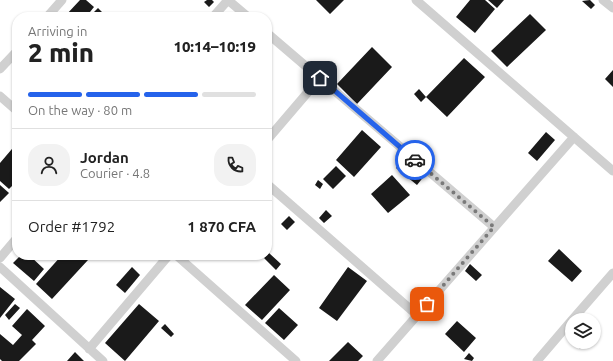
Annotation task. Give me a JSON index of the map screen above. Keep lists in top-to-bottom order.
{
  "page": {
    "heading": ["2 min", "Arriving in", "10:14–10:19"],
    "panel": [
      "Jordan",
      "Courier · 4.8",
      "Order #1792",
      "1 870 CFA"
    ],
    "bar": "On the way · 80 m"
  }
}
